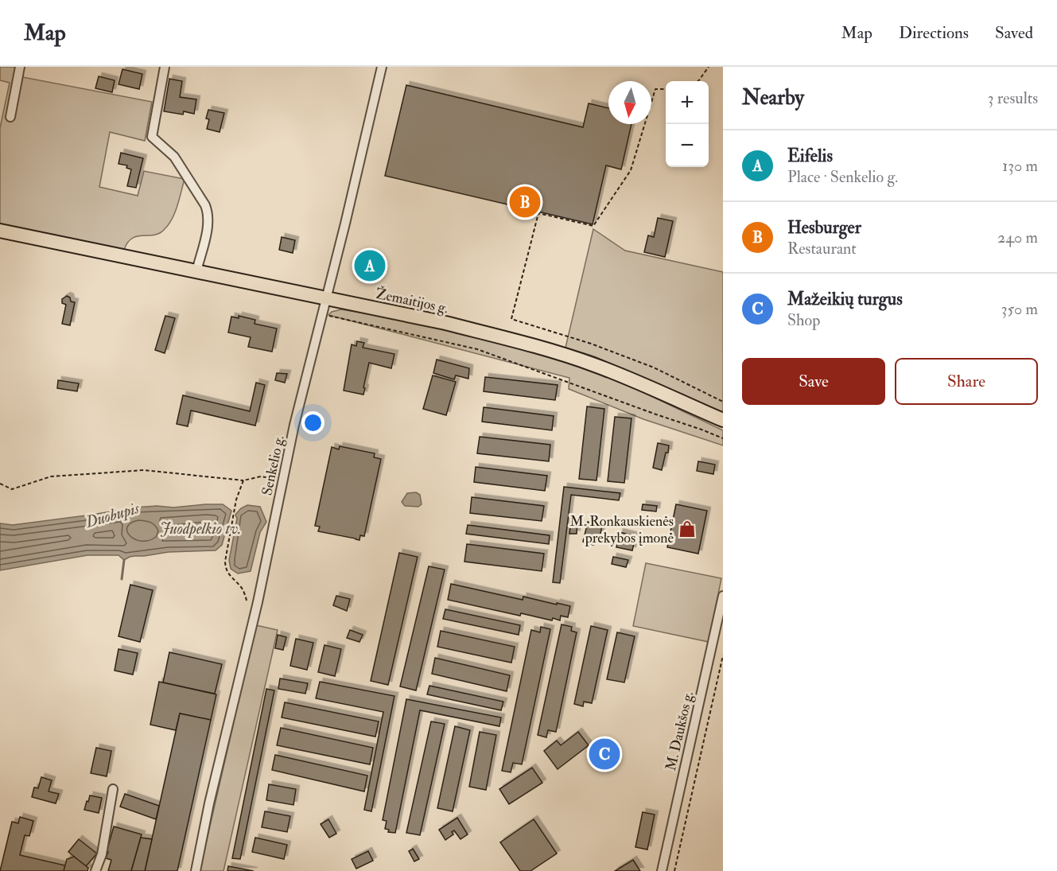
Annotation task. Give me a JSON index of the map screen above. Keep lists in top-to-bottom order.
{
  "streets": {
    "main road": ["Žemaitijos g."],
    "street": ["Senkelio g.", "M. Daukšos g."]
  },
  "crossings": [
    ["Žemaitijos g.", "Senkelio g."]
  ],
  "water": ["Duobupis", "Juodpelkio tv."],
  "places": {
    "shop": ["M. Ronkauskienės prekybos įmonė"]
  },
  "north": "bottom",
  "page": {
    "header": "Map",
    "nav": ["Map", "Directions", "Saved"],
    "heading": ["Nearby", "3 results"],
    "map_buttons": ["+", "−"],
    "list": [
      {
        "mark": "A",
        "name": "Eifelis",
        "note": "Place · Senkelio g.",
        "value": "130 m"
      },
      {
        "mark": "B",
        "name": "Hesburger",
        "note": "Restaurant",
        "value": "240 m"
      },
      {
        "mark": "C",
        "name": "Mažeikių turgus",
        "note": "Shop",
        "value": "350 m"
      }
    ],
    "pins": ["B", "A", "C"],
    "buttons": ["Save", "Share"]
  }
}
